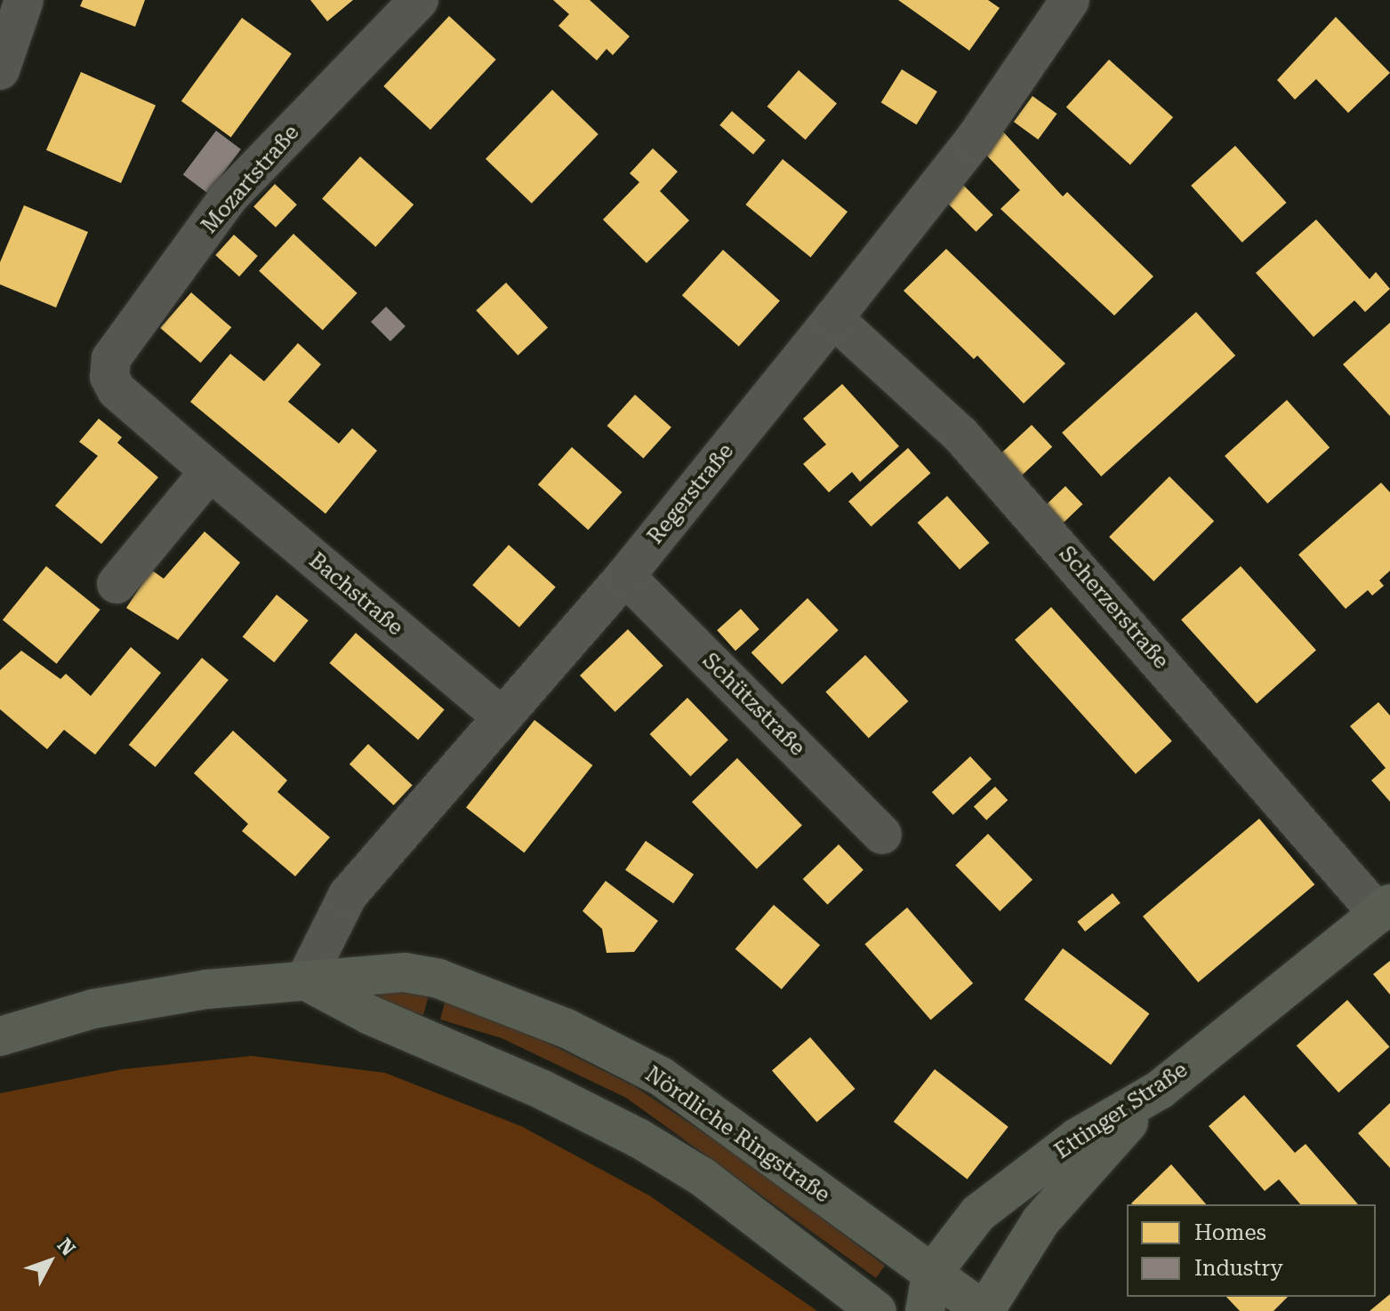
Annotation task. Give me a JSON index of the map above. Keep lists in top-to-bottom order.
{
  "streets": {
    "main road": ["Ettinger Straße", "Nördliche Ringstraße"],
    "street": [
      "Mozartstraße",
      "Regerstraße",
      "Bachstraße",
      "Scherzerstraße",
      "Schützstraße"
    ]
  },
  "crossings": [
    ["Mozartstraße", "Bachstraße"],
    ["Regerstraße", "Bachstraße"],
    ["Regerstraße", "Scherzerstraße"],
    ["Regerstraße", "Schützstraße"],
    ["Regerstraße", "Nördliche Ringstraße"],
    ["Scherzerstraße", "Ettinger Straße"],
    ["Ettinger Straße", "Nördliche Ringstraße"]
  ],
  "legend": ["Homes", "Industry"],
  "north": "top right"
}
